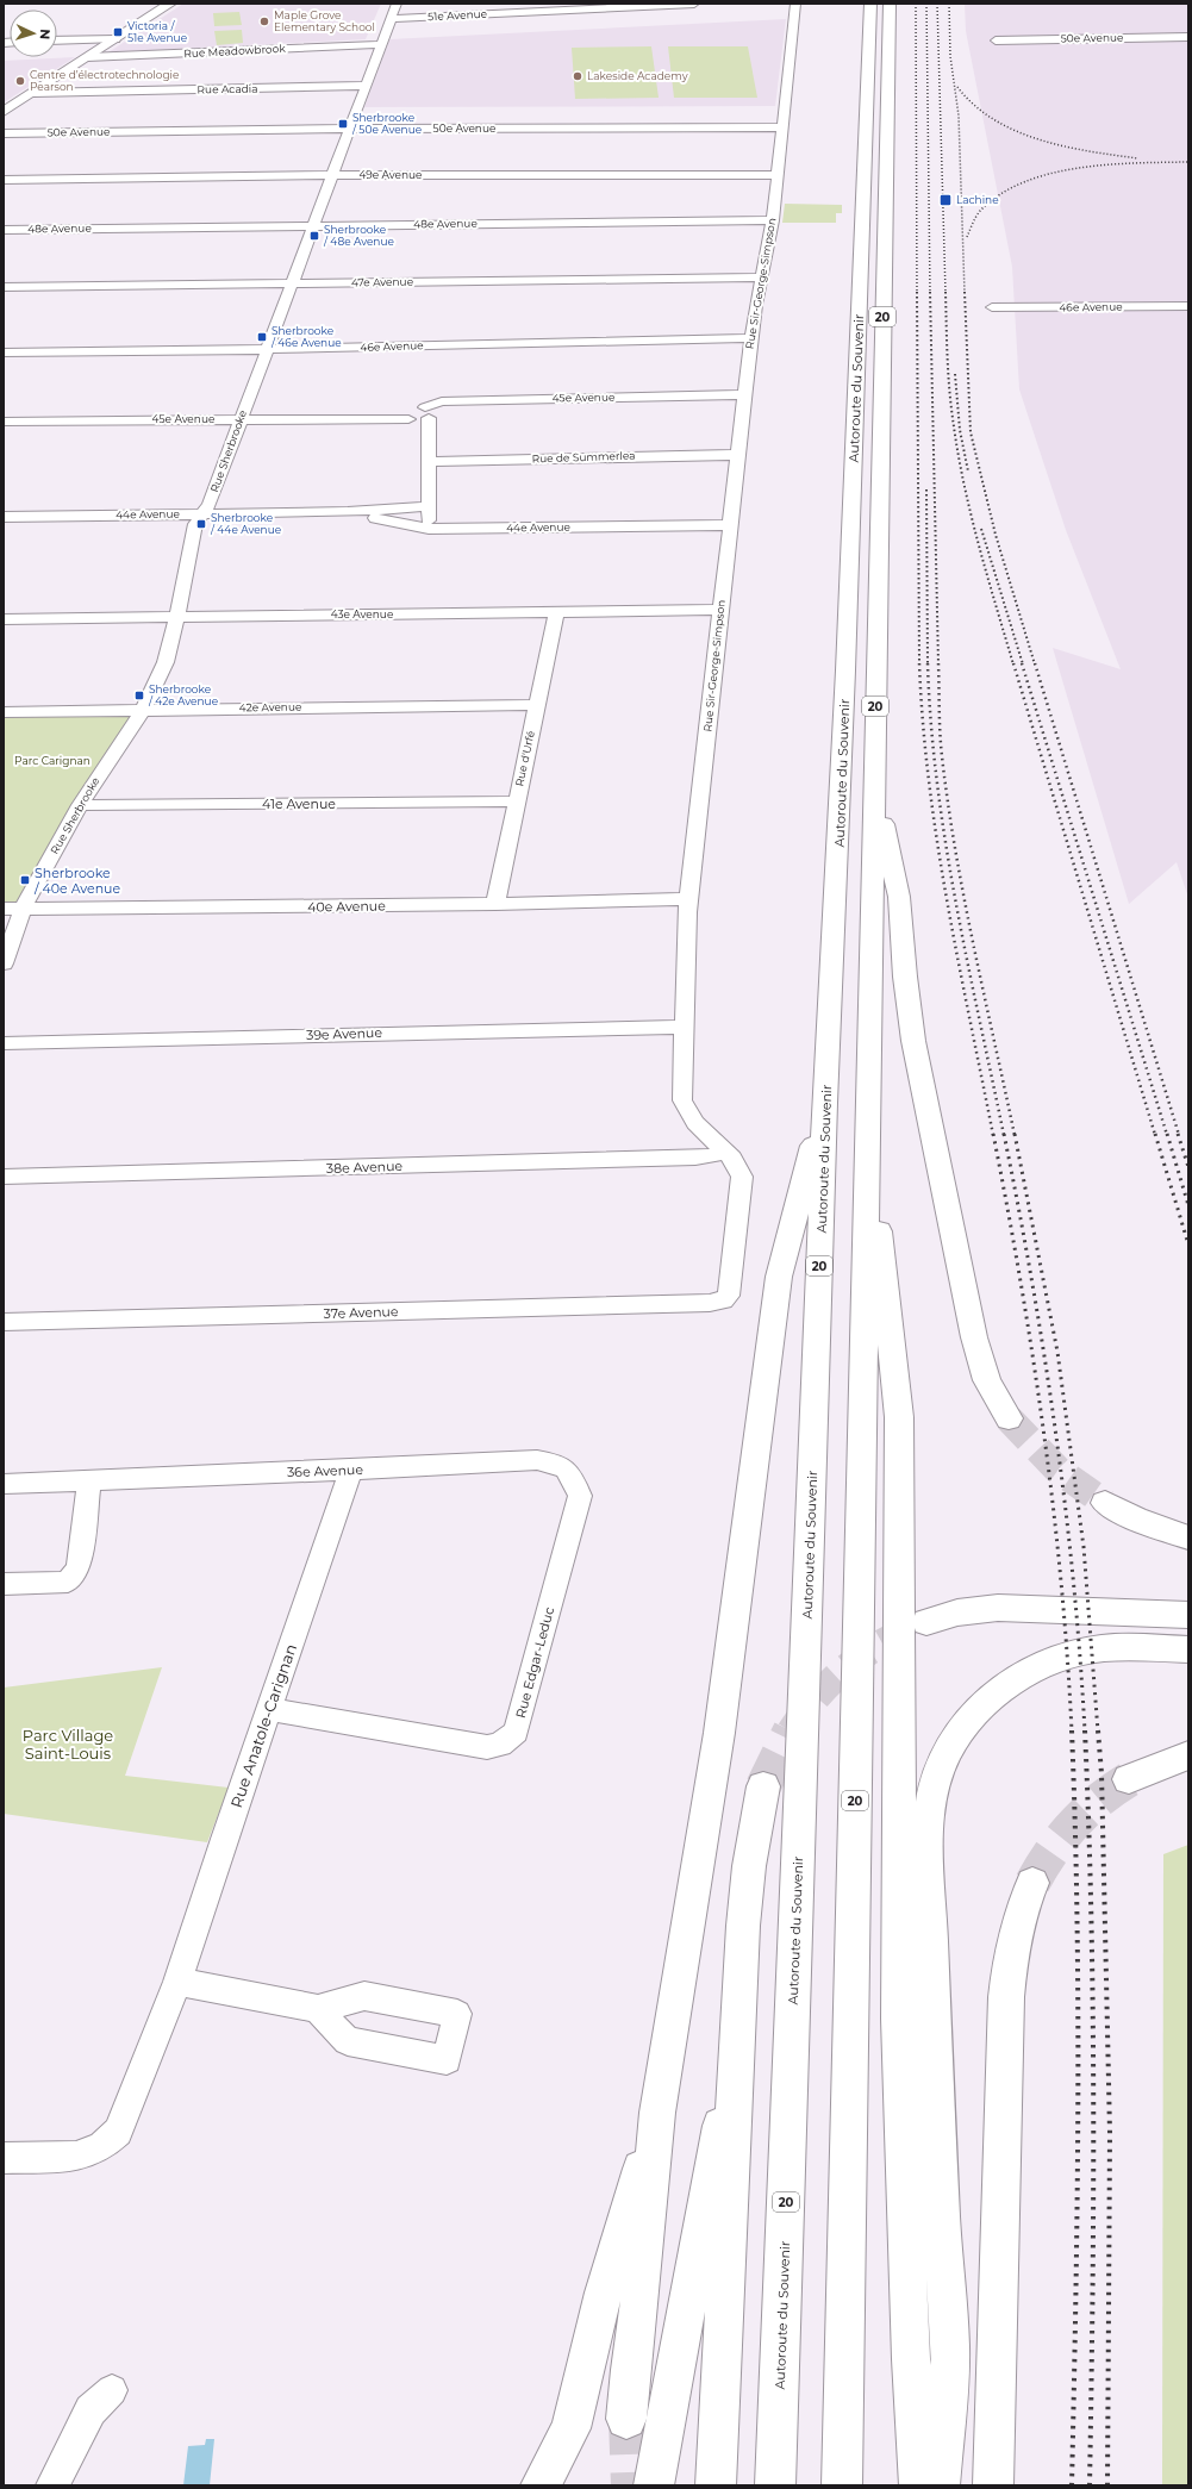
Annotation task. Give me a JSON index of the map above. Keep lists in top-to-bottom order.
{
  "streets": {
    "main road": ["20", "Autoroute du Souvenir"],
    "street": [
      "51e Avenue",
      "50e Avenue",
      "Rue Meadowbrook",
      "Rue Acadia",
      "49e Avenue",
      "48e Avenue",
      "47e Avenue",
      "Rue Sir-George-Simpson",
      "46e Avenue",
      "45e Avenue",
      "Rue Sherbrooke",
      "Rue de Summerlea",
      "44e Avenue",
      "43e Avenue",
      "42e Avenue",
      "Rue d'Urfé",
      "41e Avenue",
      "40e Avenue",
      "39e Avenue",
      "38e Avenue",
      "37e Avenue",
      "36e Avenue",
      "Rue Edgar-Leduc",
      "Rue Anatole-Carignan"
    ]
  },
  "crossings": [
    ["51e Avenue", "Rue Sherbrooke"],
    ["50e Avenue", "Rue Sir-George-Simpson"],
    ["50e Avenue", "Rue Sherbrooke"],
    ["Rue Meadowbrook", "Rue Sherbrooke"],
    ["Rue Acadia", "Rue Sherbrooke"],
    ["49e Avenue", "Rue Sir-George-Simpson"],
    ["49e Avenue", "Rue Sherbrooke"],
    ["48e Avenue", "Rue Sir-George-Simpson"],
    ["48e Avenue", "Rue Sherbrooke"],
    ["47e Avenue", "Rue Sir-George-Simpson"],
    ["47e Avenue", "Rue Sherbrooke"],
    ["Rue Sir-George-Simpson", "46e Avenue"],
    ["Rue Sir-George-Simpson", "45e Avenue"],
    ["Rue Sir-George-Simpson", "Rue de Summerlea"],
    ["Rue Sir-George-Simpson", "44e Avenue"],
    ["Rue Sir-George-Simpson", "43e Avenue"],
    ["Rue Sir-George-Simpson", "40e Avenue"],
    ["Rue Sir-George-Simpson", "39e Avenue"],
    ["Rue Sir-George-Simpson", "38e Avenue"],
    ["Rue Sir-George-Simpson", "37e Avenue"],
    ["46e Avenue", "Rue Sherbrooke"],
    ["45e Avenue", "Rue Sherbrooke"],
    ["Rue Sherbrooke", "44e Avenue"],
    ["Rue Sherbrooke", "43e Avenue"],
    ["Rue Sherbrooke", "42e Avenue"],
    ["Rue Sherbrooke", "41e Avenue"],
    ["Rue Sherbrooke", "40e Avenue"],
    ["43e Avenue", "Rue d'Urfé"],
    ["42e Avenue", "Rue d'Urfé"],
    ["Rue d'Urfé", "41e Avenue"],
    ["Rue d'Urfé", "40e Avenue"],
    ["36e Avenue", "Rue Edgar-Leduc"],
    ["36e Avenue", "Rue Anatole-Carignan"],
    ["Rue Edgar-Leduc", "Rue Anatole-Carignan"]
  ],
  "parks": ["Parc Carignan", "Parc Village Saint-Louis"],
  "places": {
    "other": ["Maple Grove Elementary School", "Lakeside Academy", "Centre d’électrotechnologie Pearson"],
    "transit": [
      "Victoria / 51e Avenue",
      "Sherbrooke / 50e Avenue",
      "Lachine",
      "Sherbrooke / 48e Avenue",
      "Sherbrooke / 46e Avenue",
      "Sherbrooke / 44e Avenue",
      "Sherbrooke / 42e Avenue",
      "Sherbrooke / 40e Avenue"
    ]
  },
  "north": "right"
}
